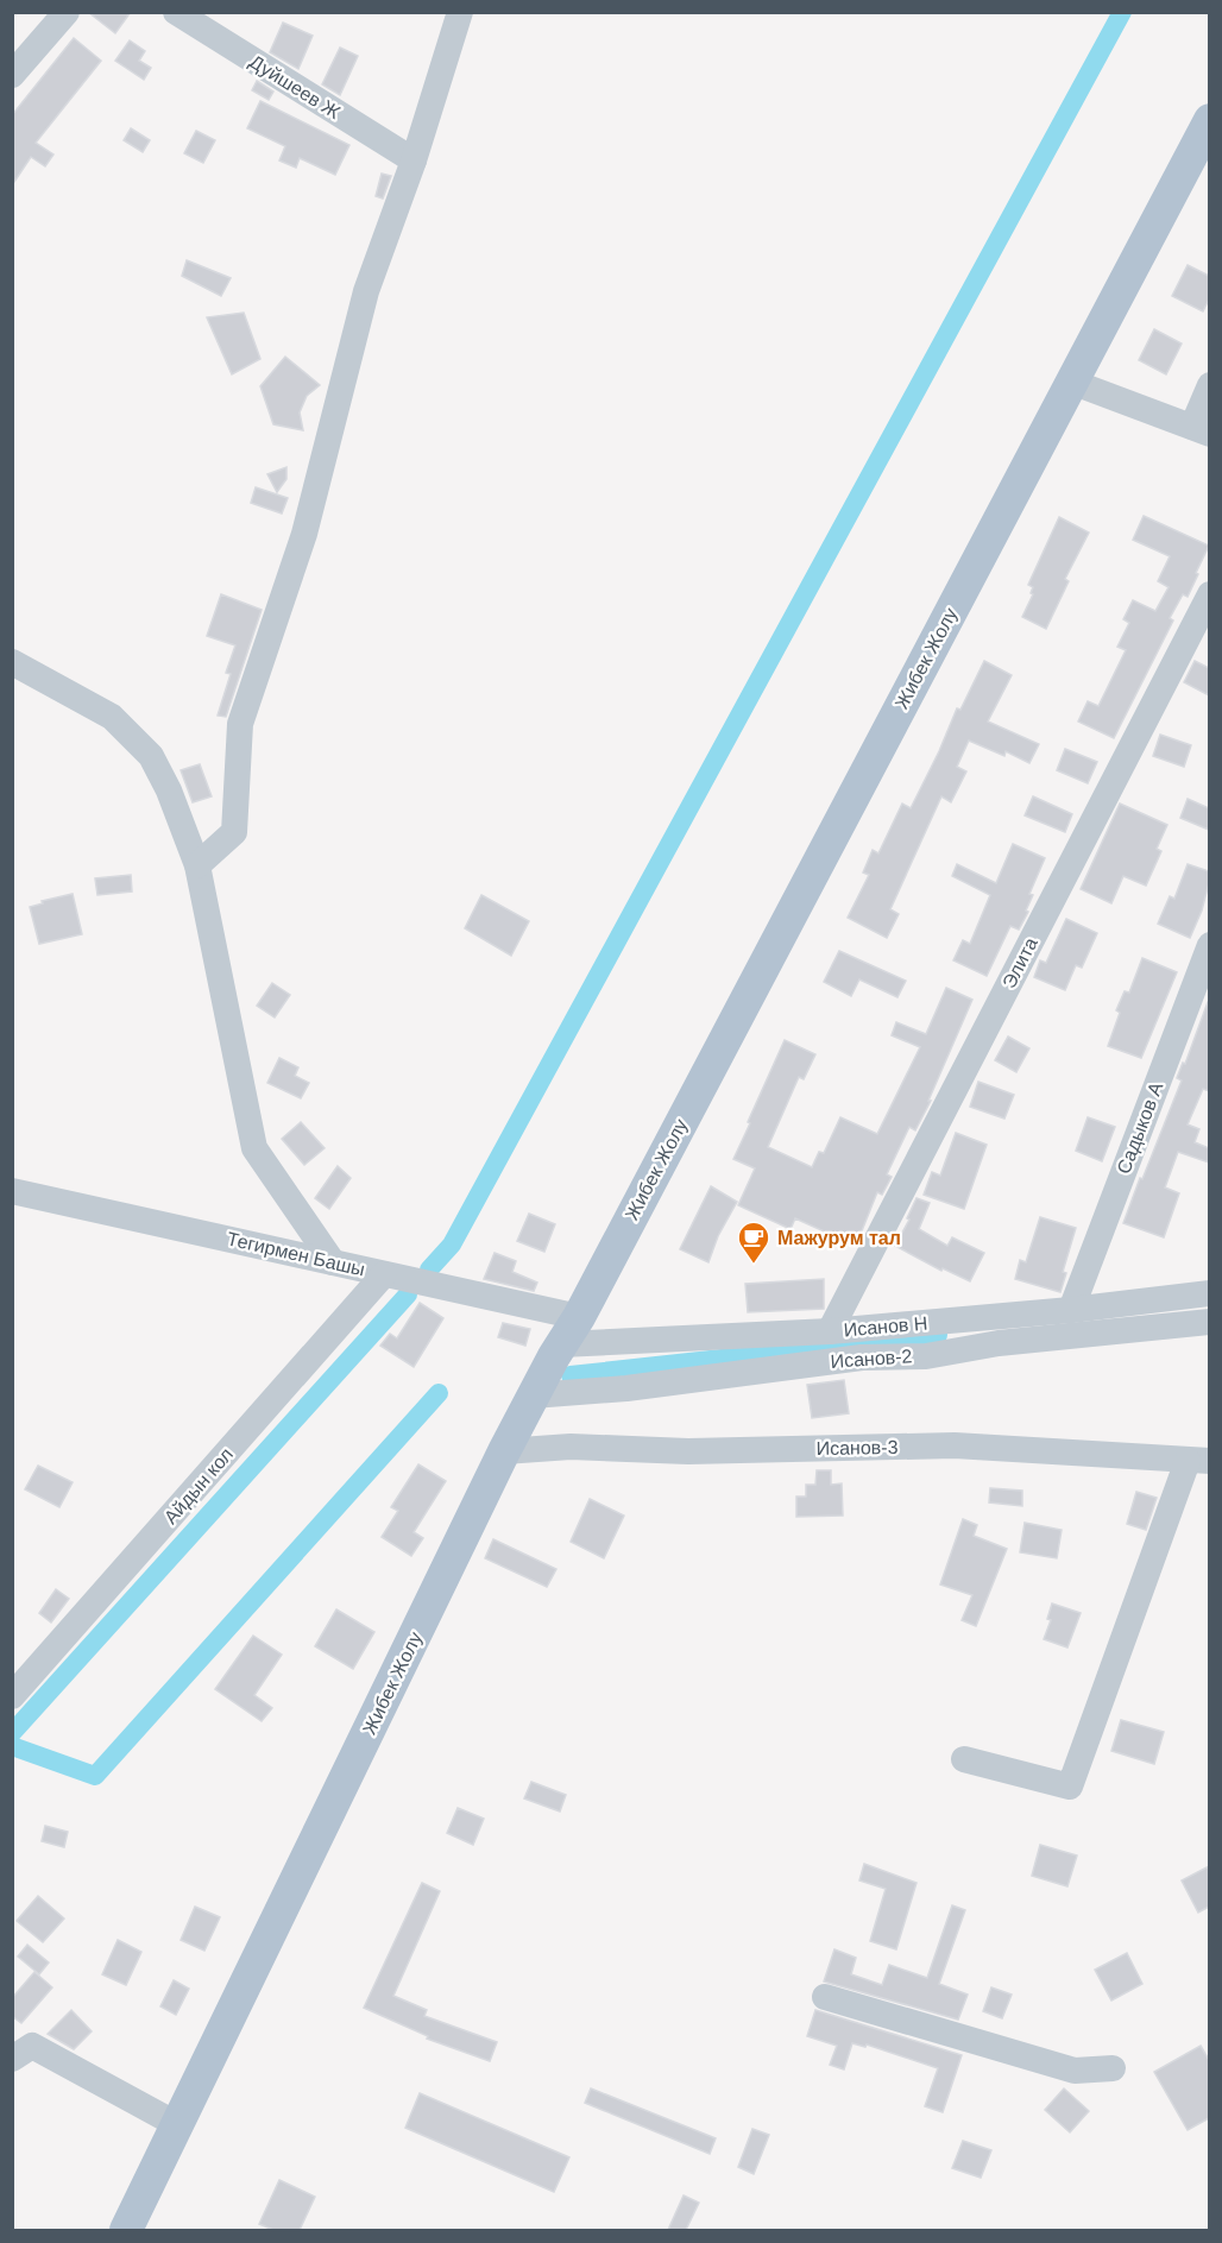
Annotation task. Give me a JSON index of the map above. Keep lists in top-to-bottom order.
{
  "streets": {
    "main road": ["Жибек Жолу"],
    "street": [
      "Дуйшеев Ж",
      "Элита",
      "Садыков А",
      "Тегирмен Башы",
      "Исанов Н",
      "Исанов-2",
      "Исанов-3",
      "Айдын кол"
    ]
  },
  "crossings": [
    ["Жибек Жолу", "Тегирмен Башы"],
    ["Жибек Жолу", "Исанов Н"],
    ["Жибек Жолу", "Исанов-2"],
    ["Жибек Жолу", "Исанов-3"],
    ["Элита", "Исанов Н"],
    ["Садыков А", "Исанов Н"],
    ["Тегирмен Башы", "Исанов Н"],
    ["Тегирмен Башы", "Айдын кол"]
  ],
  "places": {
    "cafe": ["Мажурум тал"]
  }
}
